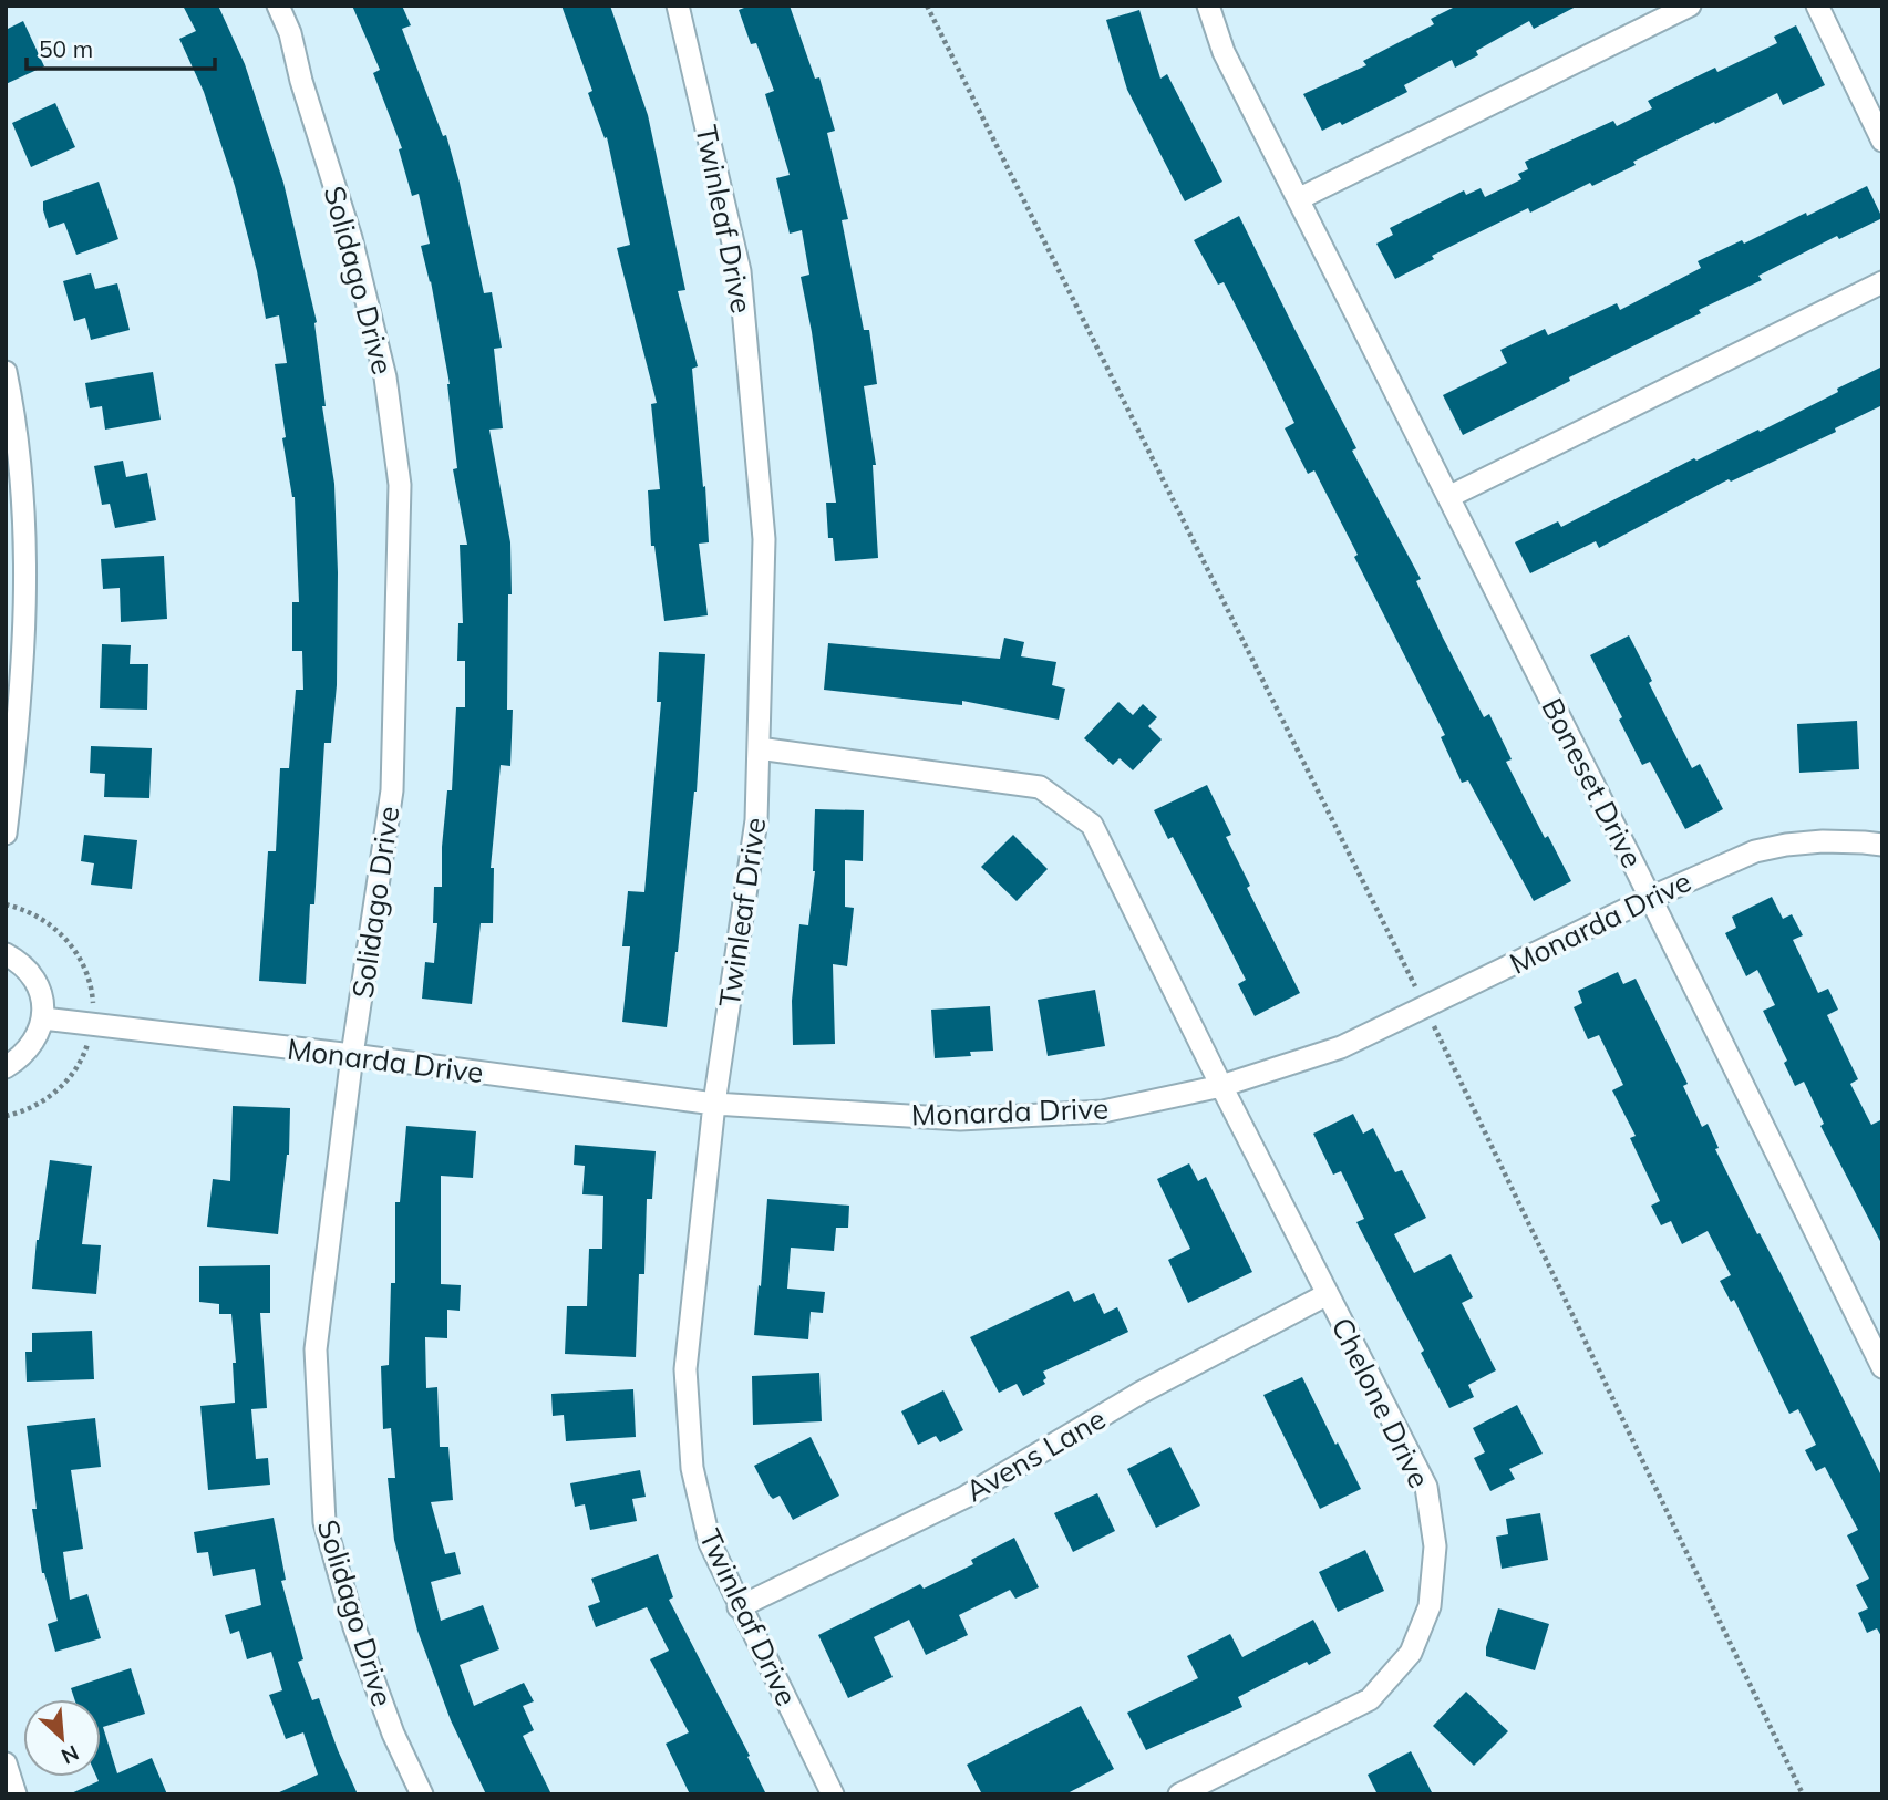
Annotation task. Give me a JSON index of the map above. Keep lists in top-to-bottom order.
{
  "streets": {
    "street": [
      "Twinleaf Drive",
      "Solidago Drive",
      "Boneset Drive",
      "Monarda Drive",
      "Chelone Drive",
      "Avens Lane"
    ]
  },
  "crossings": [
    ["Twinleaf Drive", "Monarda Drive"],
    ["Twinleaf Drive", "Chelone Drive"],
    ["Twinleaf Drive", "Avens Lane"],
    ["Solidago Drive", "Monarda Drive"],
    ["Boneset Drive", "Monarda Drive"],
    ["Monarda Drive", "Chelone Drive"],
    ["Chelone Drive", "Avens Lane"]
  ],
  "scale_bar": "50 m",
  "north": "bottom right"
}
